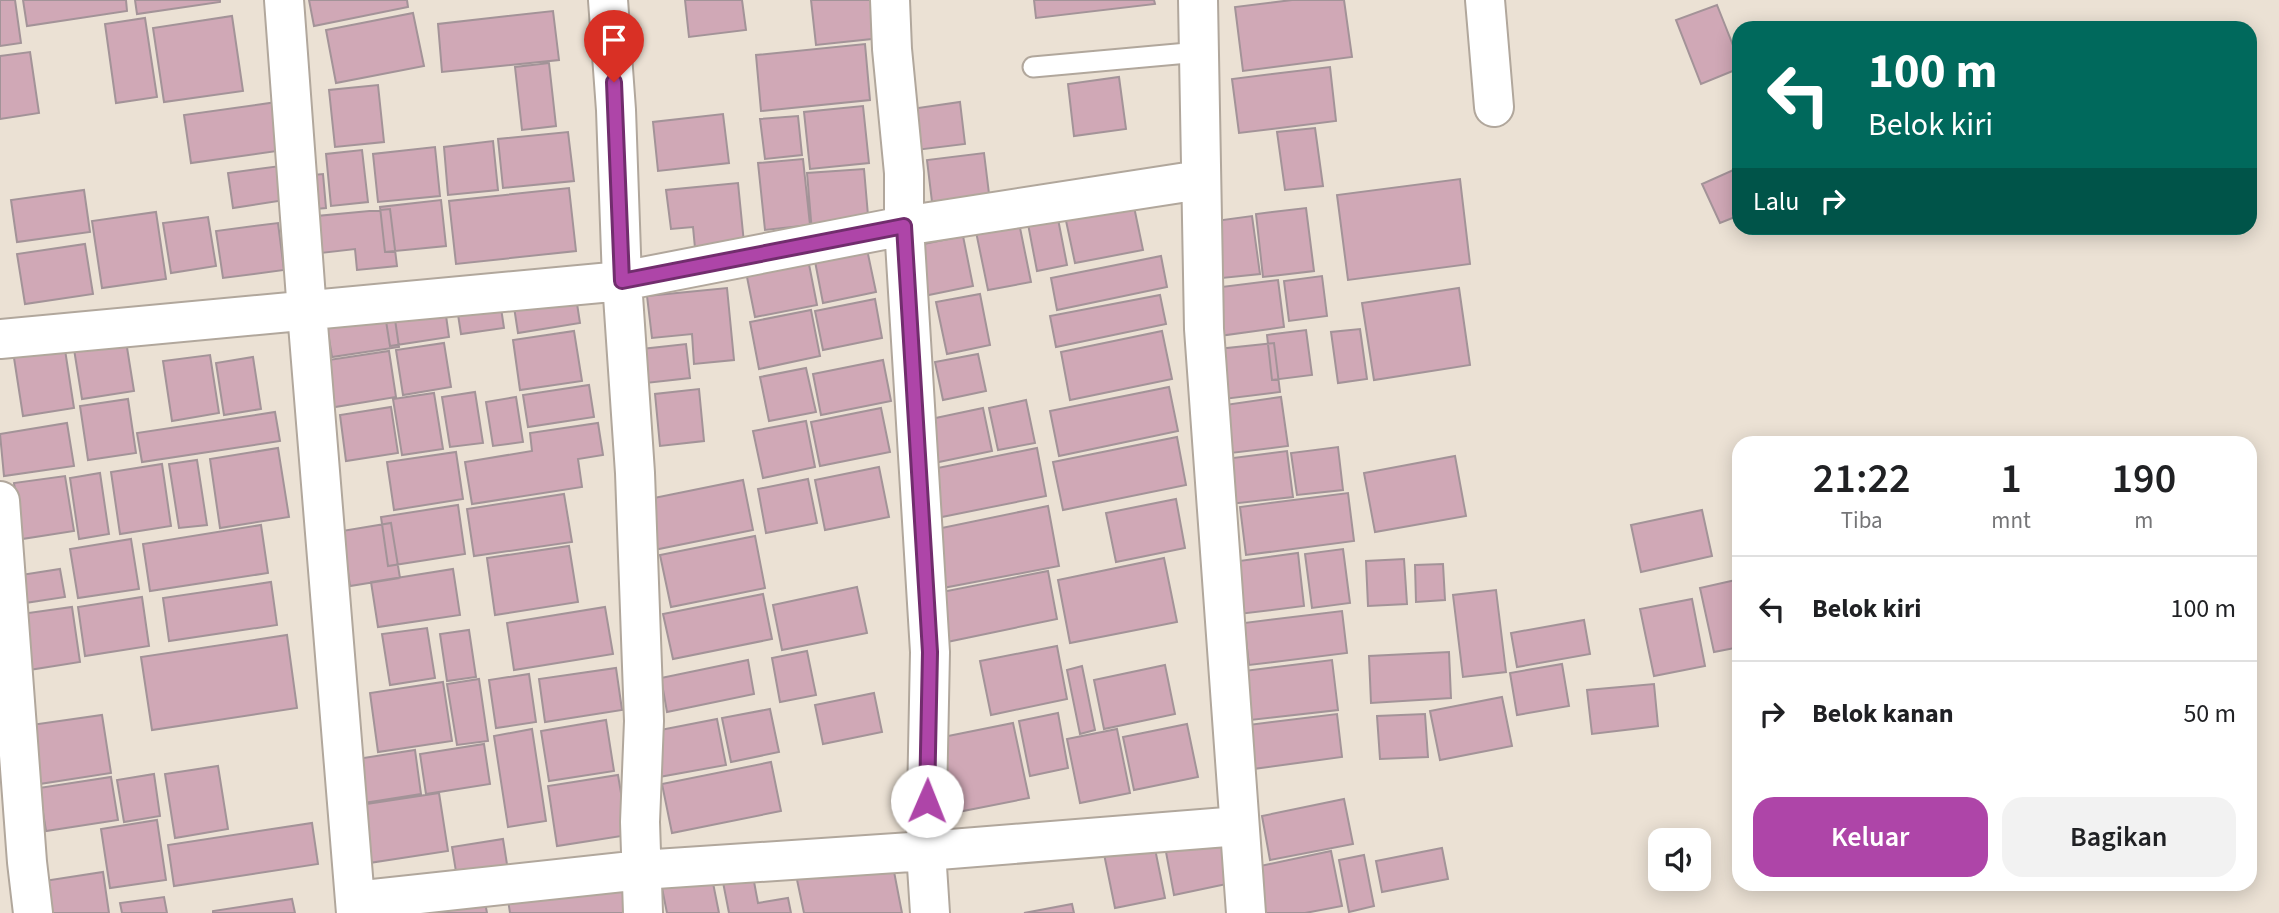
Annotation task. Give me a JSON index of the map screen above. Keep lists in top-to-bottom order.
{
  "page": {
    "turn": ["100 m", "Belok kiri"],
    "then": "Lalu",
    "eta": [
      "21:22",
      "Tiba",
      "1",
      "mnt",
      "190",
      "m"
    ],
    "list": [
      {
        "name": "Belok kiri",
        "value": "100 m"
      },
      {
        "name": "Belok kanan",
        "value": "50 m"
      }
    ],
    "buttons": ["Keluar", "Bagikan"]
  }
}
